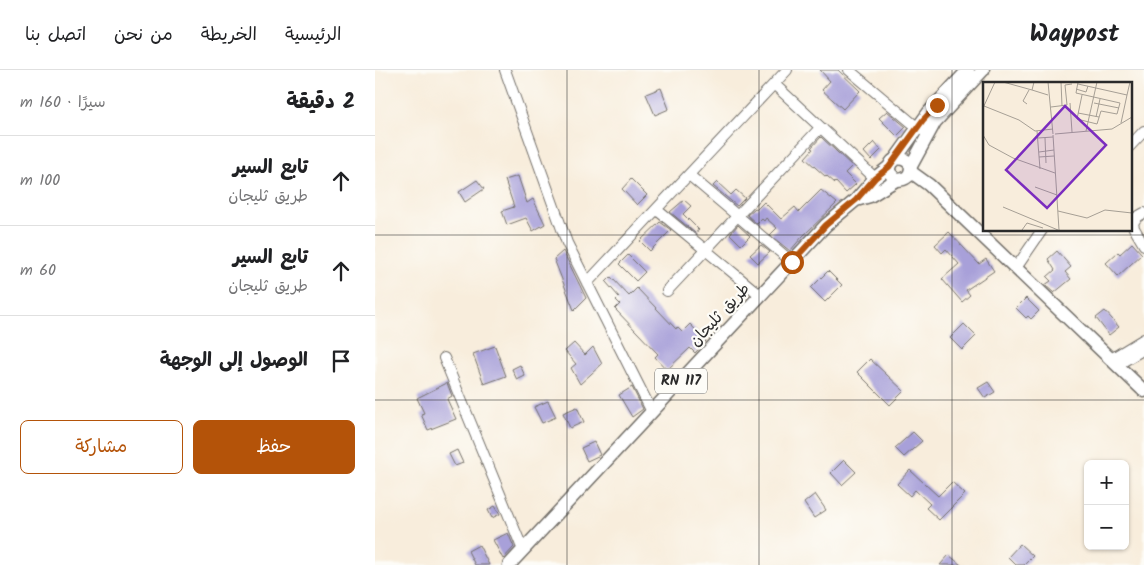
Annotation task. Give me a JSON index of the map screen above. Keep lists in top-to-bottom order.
{
  "streets": {
    "main road": ["طريق ثليجان", "RN 117"]
  },
  "page": {
    "header": "Waypost",
    "nav": [
      "الرئيسية",
      "الخريطة",
      "من نحن",
      "اتصل بنا"
    ],
    "heading": ["2 دقيقة", "سيرًا · 160 m"],
    "list": [
      ["تابع السير", "طريق ثليجان", "100 m"],
      ["تابع السير", "طريق ثليجان", "60 m"],
      "الوصول إلى الوجهة"
    ],
    "buttons": ["حفظ", "مشاركة"],
    "map_buttons": ["+", "−"]
  }
}
